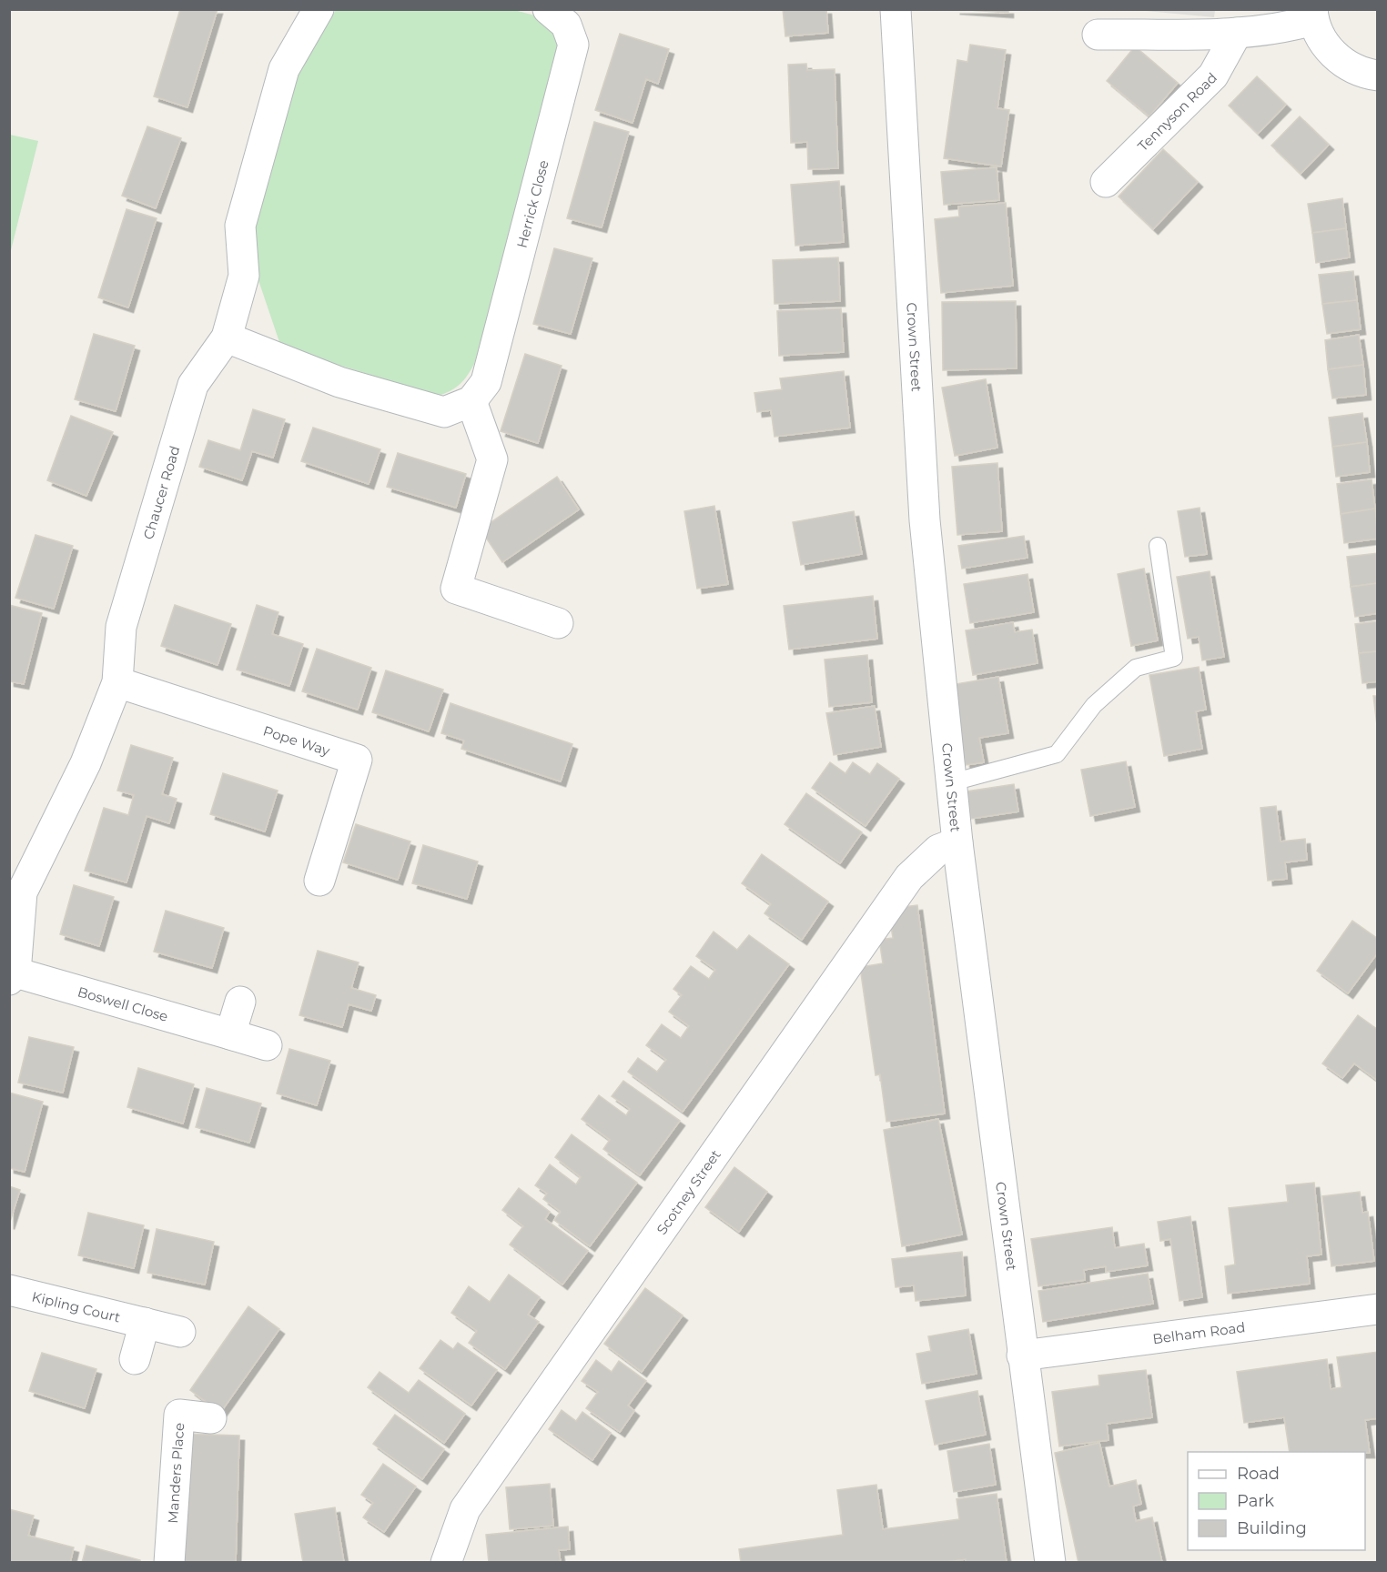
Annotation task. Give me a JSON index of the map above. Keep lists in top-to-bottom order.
{
  "streets": {
    "street": [
      "Tennyson Road",
      "Herrick Close",
      "Crown Street",
      "Chaucer Road",
      "Pope Way",
      "Boswell Close",
      "Scotney Street",
      "Kipling Court",
      "Belham Road",
      "Manders Place"
    ]
  },
  "crossings": [
    ["Crown Street", "Scotney Street"],
    ["Crown Street", "Belham Road"],
    ["Chaucer Road", "Pope Way"],
    ["Chaucer Road", "Boswell Close"]
  ],
  "legend": ["Road", "Park", "Building"]
}
